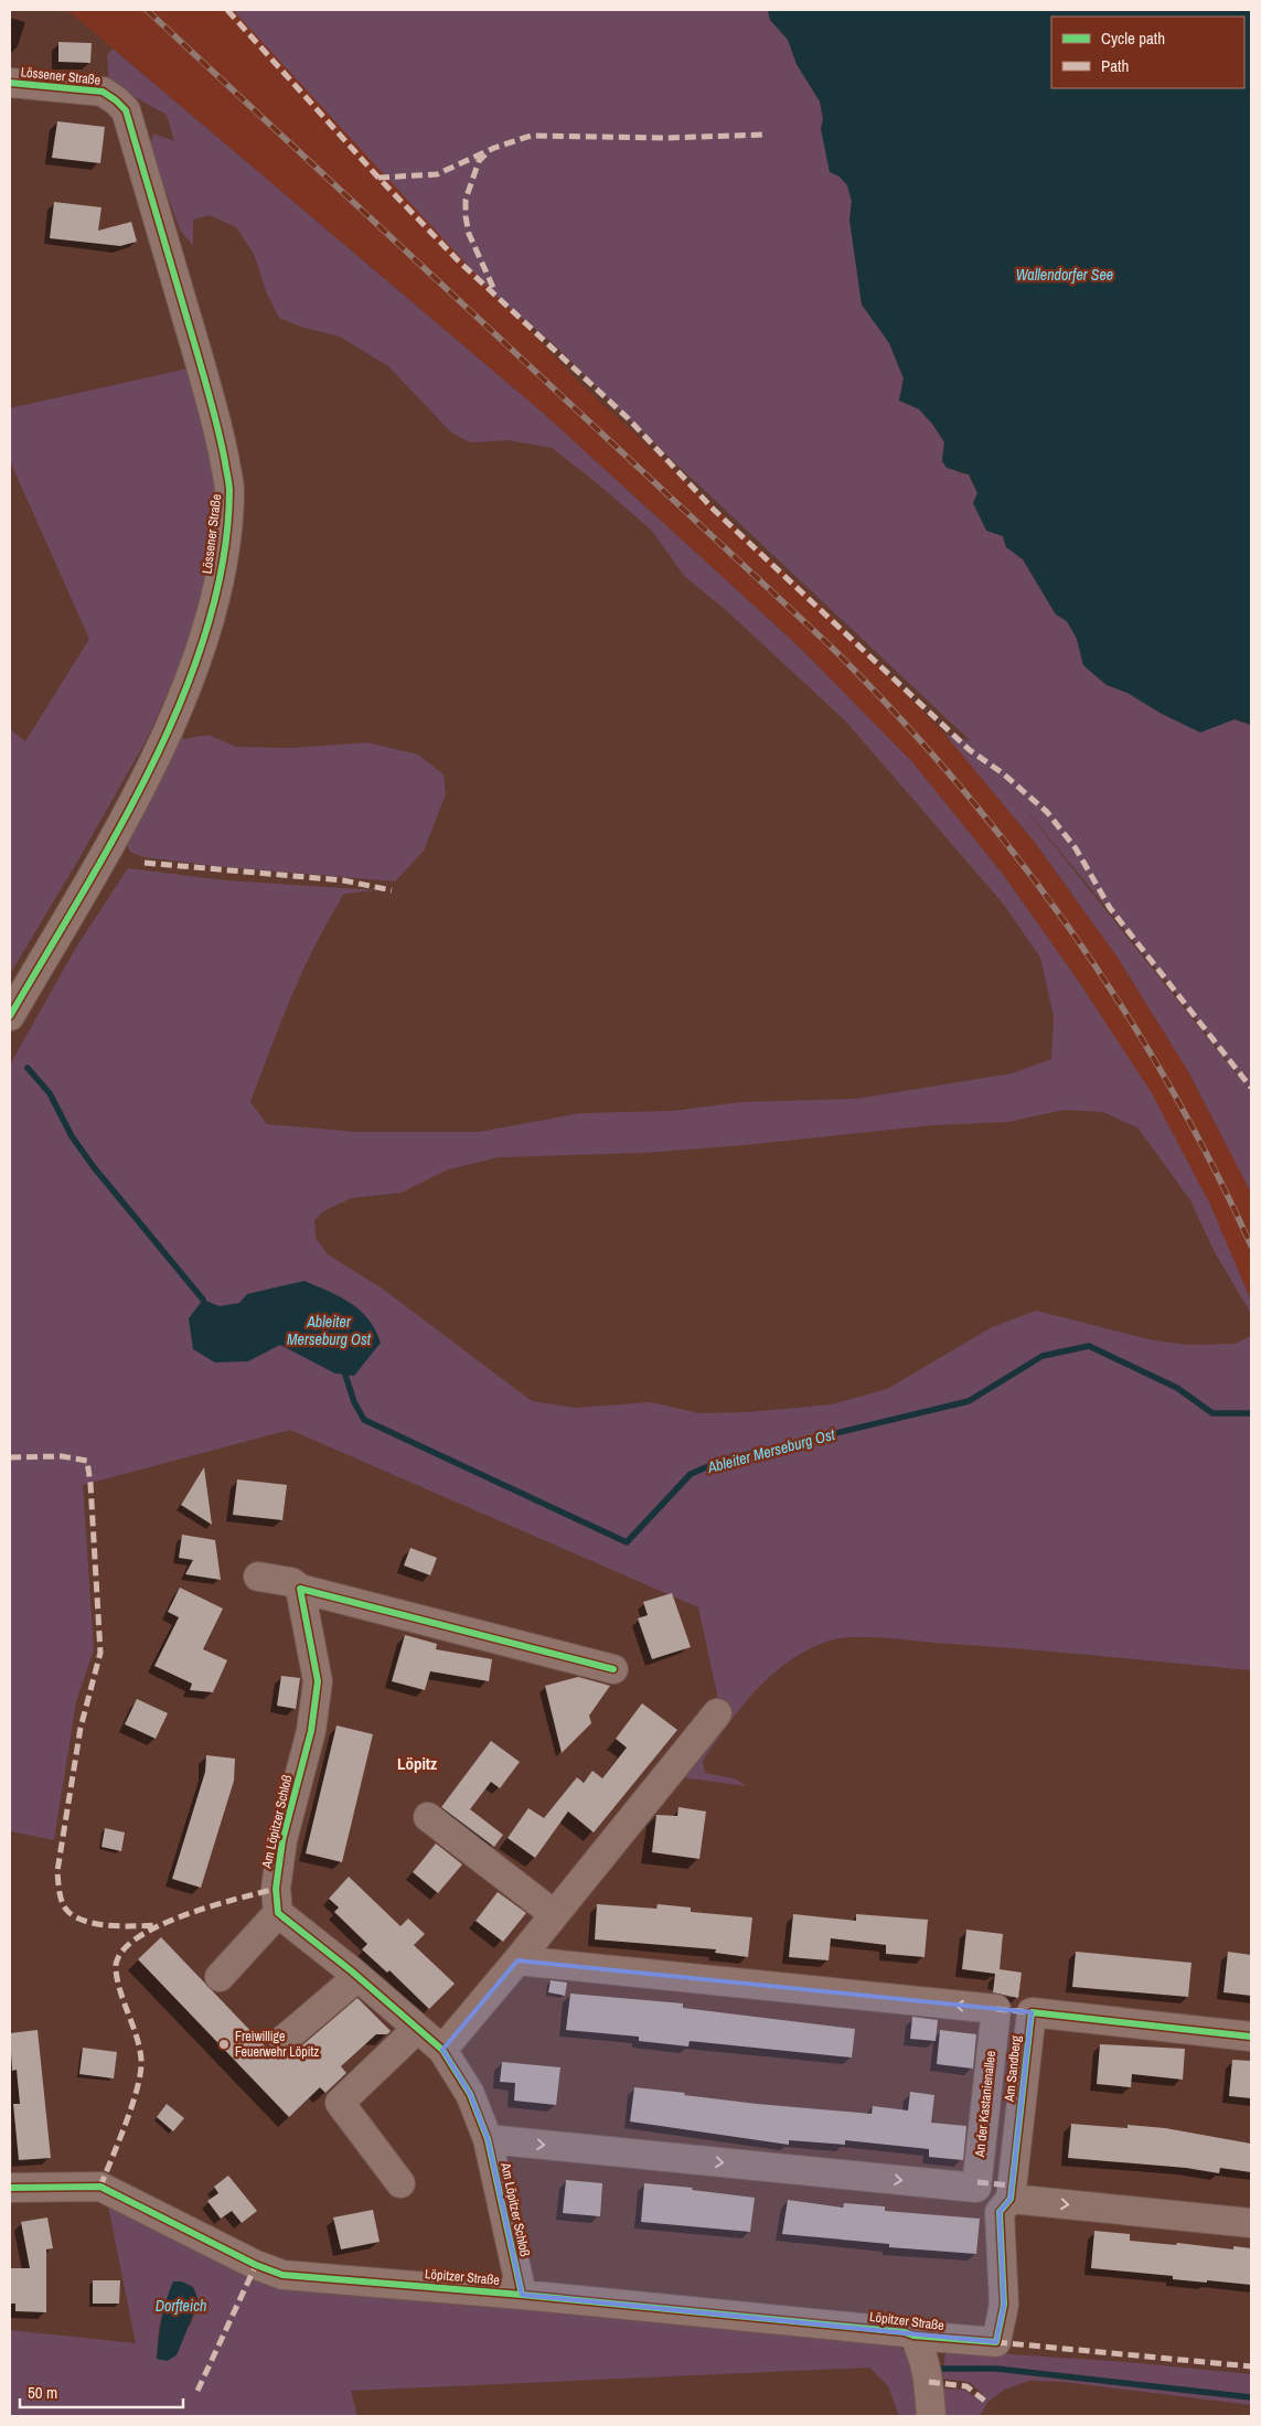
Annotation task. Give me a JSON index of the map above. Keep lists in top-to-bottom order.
{
  "streets": {
    "street": [
      "Lössener Straße",
      "Am Löpitzer Schloß",
      "Am Sandberg",
      "An der Kastanienallee",
      "Löpitzer Straße"
    ]
  },
  "crossings": [
    ["Am Löpitzer Schloß", "Löpitzer Straße"],
    ["Am Sandberg", "Löpitzer Straße"]
  ],
  "districts": ["Löpitz"],
  "water": ["Wallendorfer See", "Ableiter Merseburg Ost", "Dorfteich"],
  "places": ["Freiwillige Feuerwehr Löpitz"],
  "legend": ["Cycle path", "Path"],
  "scale_bar": "50 m"
}
